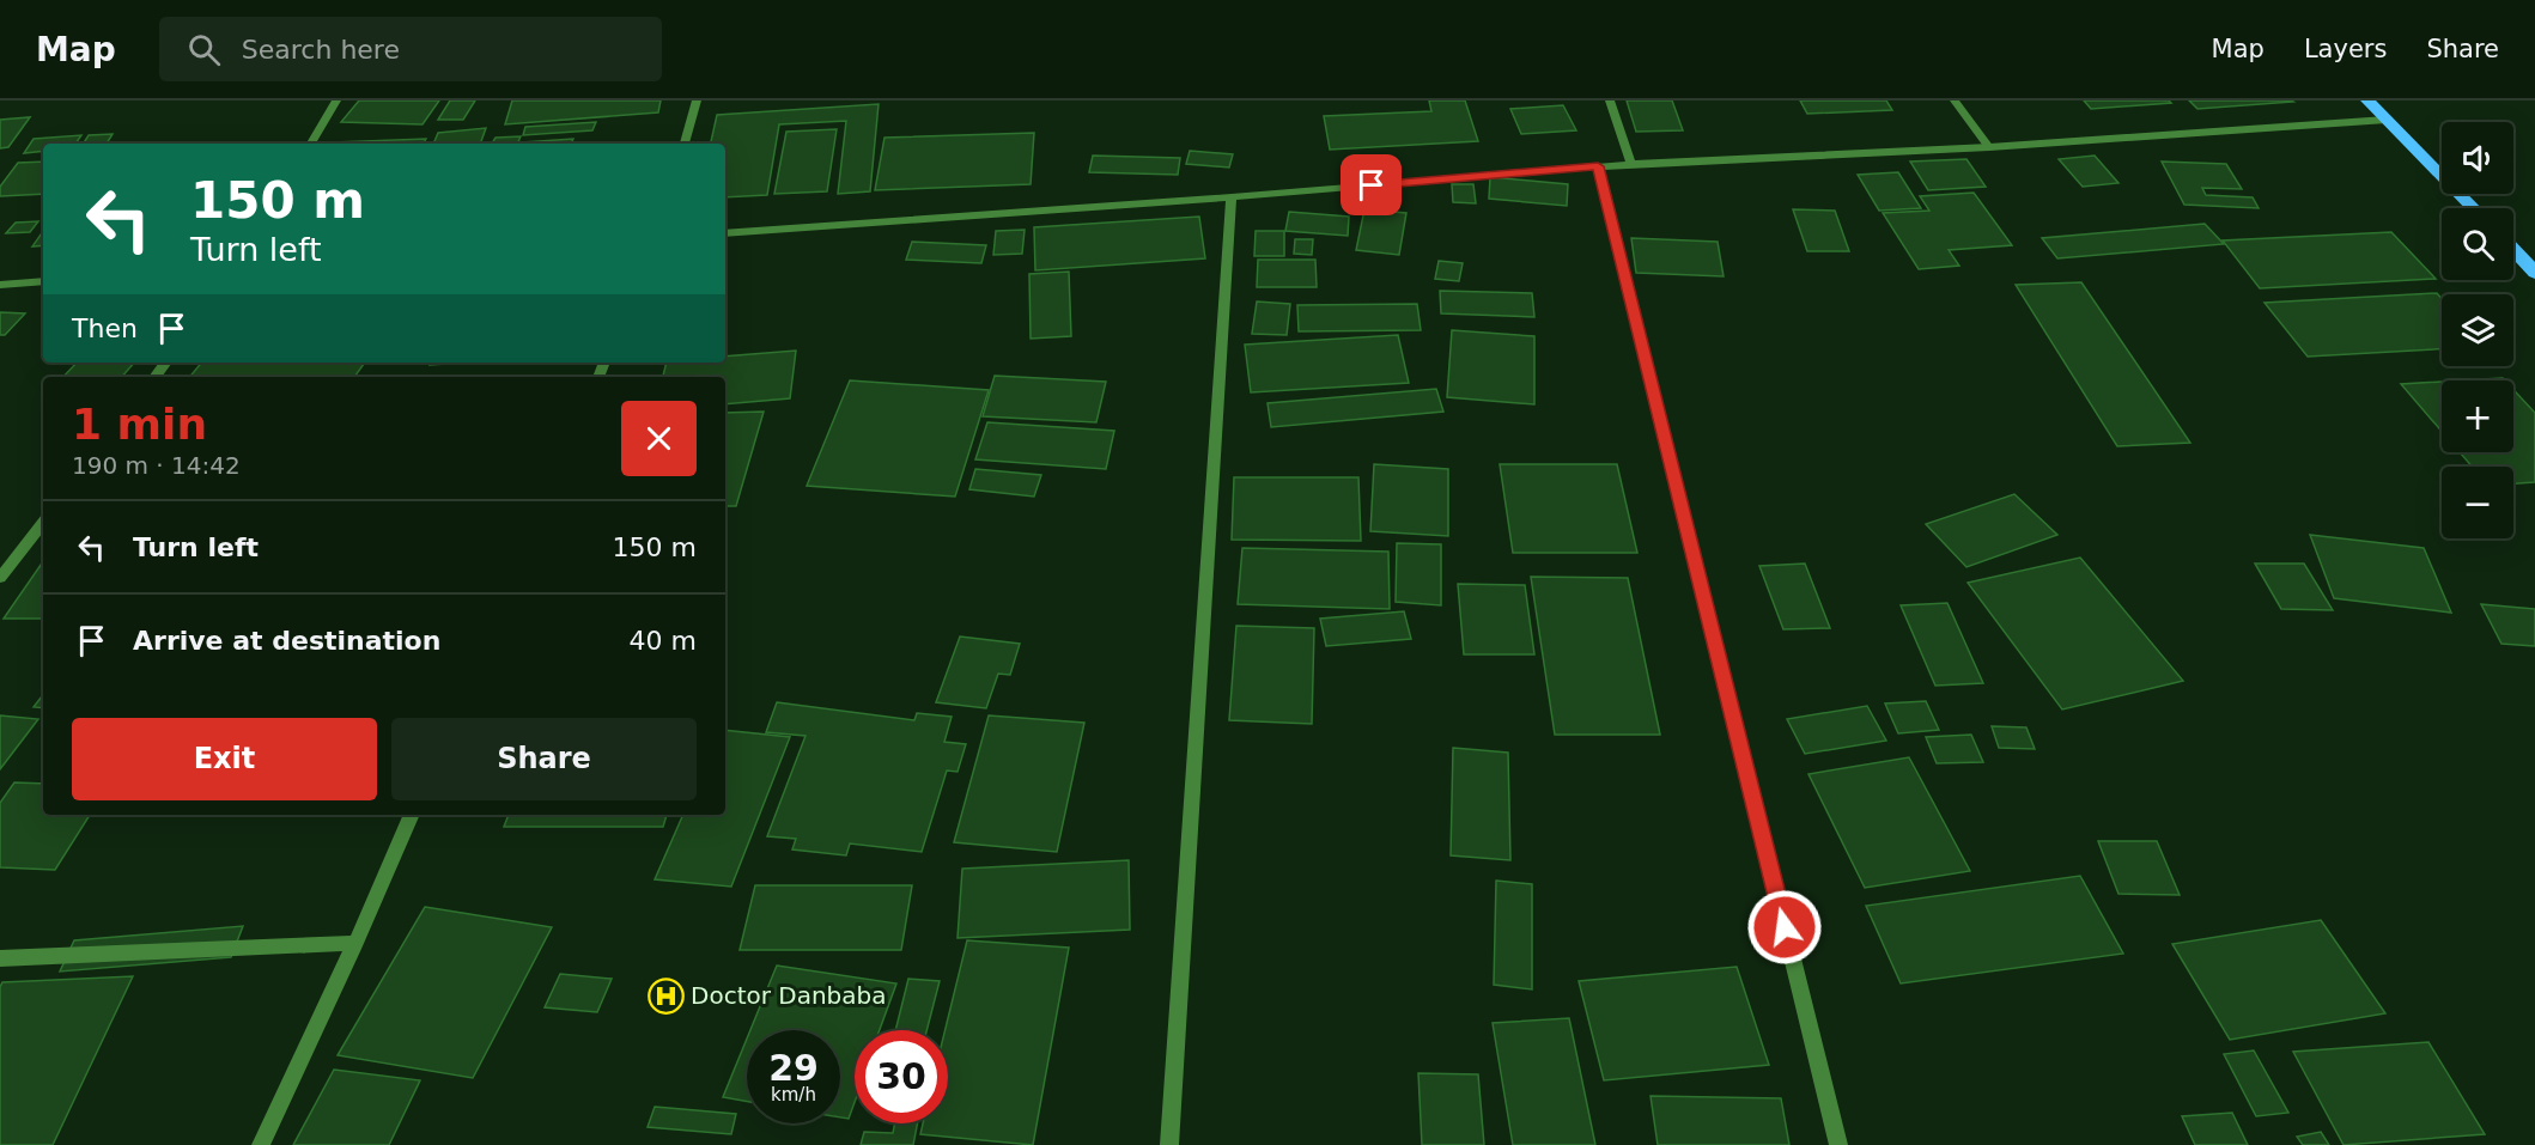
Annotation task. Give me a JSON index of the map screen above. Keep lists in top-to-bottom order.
{
  "places": {
    "hospital": ["Doctor Danbaba"]
  },
  "page": {
    "header": "Map",
    "search": "Search here",
    "nav": ["Map", "Layers", "Share"],
    "map_buttons": ["+", "−"],
    "turn": ["150 m", "Turn left"],
    "then": "Then",
    "heading": ["1 min", "190 m · 14:42"],
    "list": [
      {
        "name": "Turn left",
        "value": "150 m"
      },
      {
        "name": "Arrive at destination",
        "value": "40 m"
      }
    ],
    "buttons": ["Exit", "Share"],
    "speed": "29 km/h",
    "limit": "30"
  }
}
